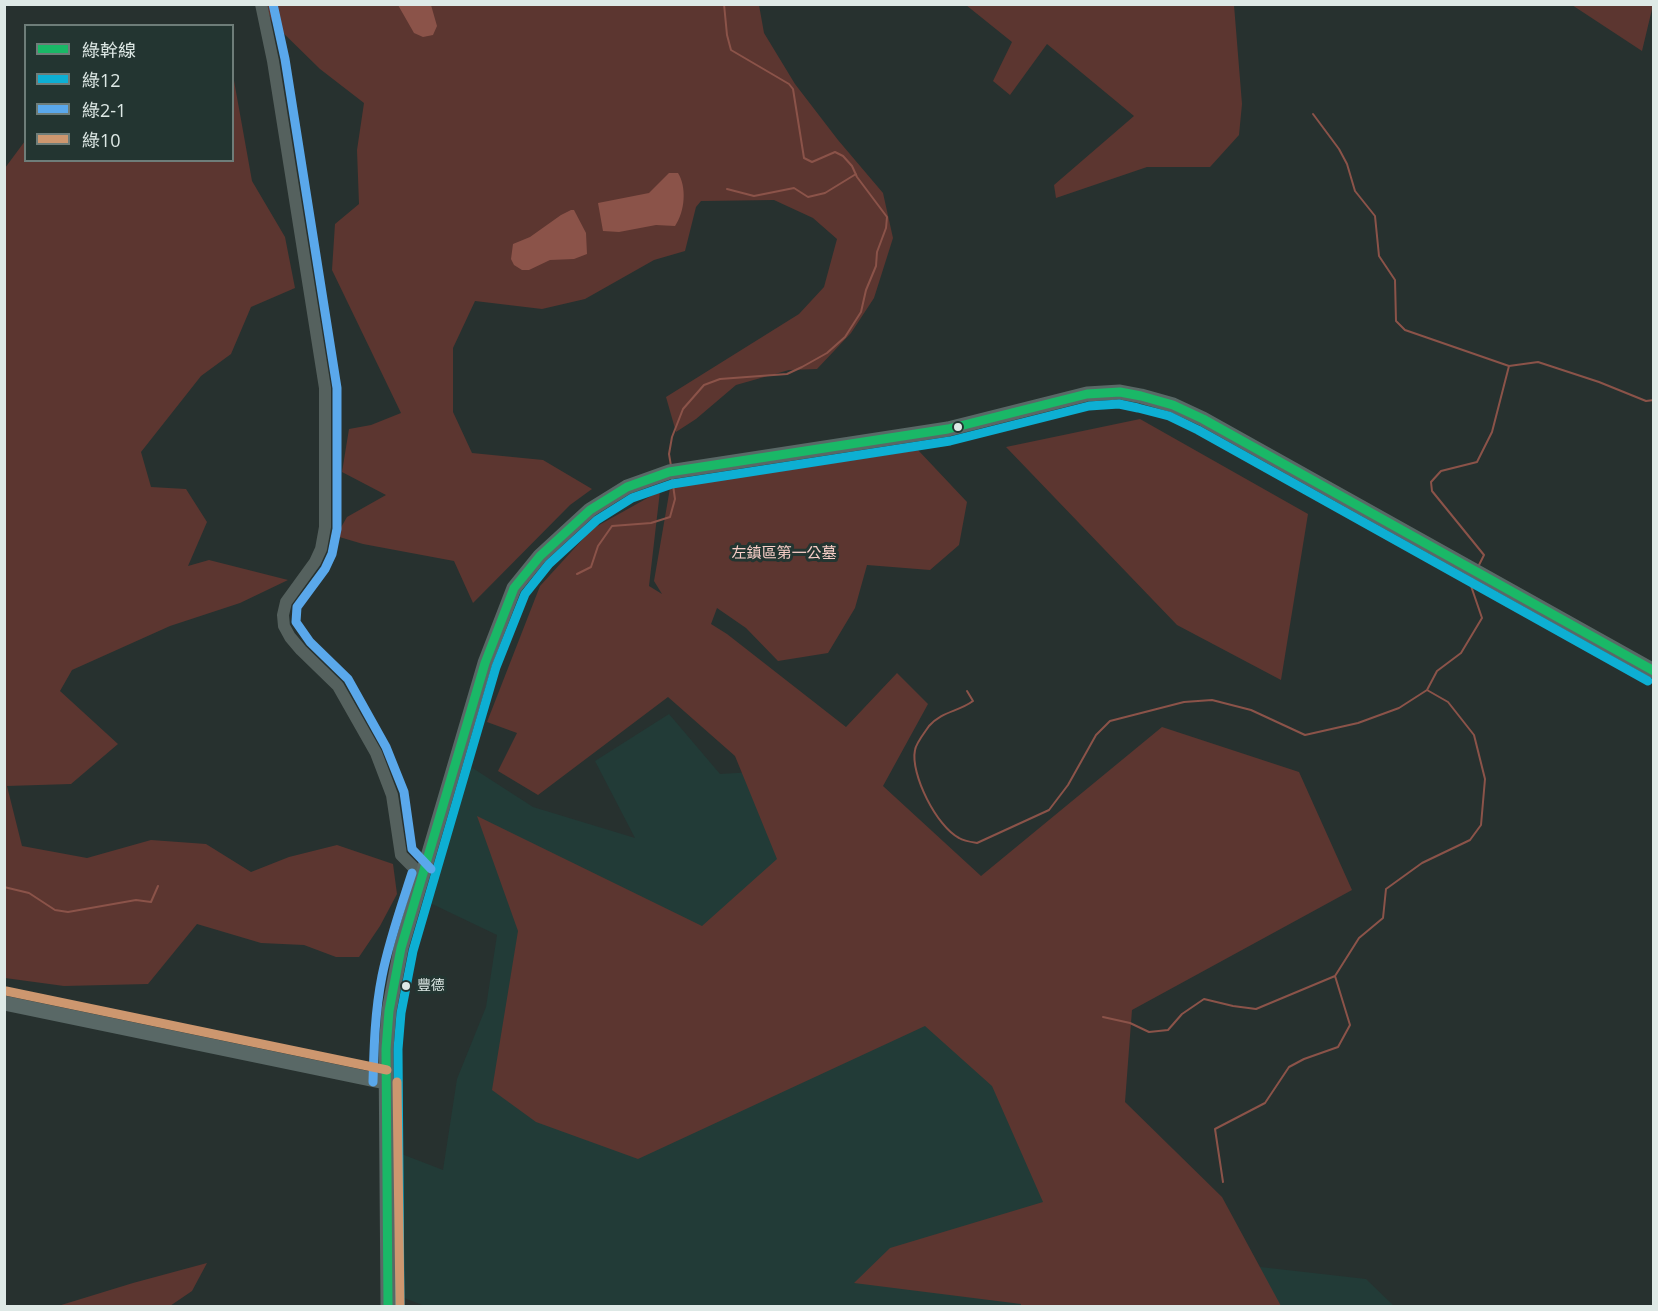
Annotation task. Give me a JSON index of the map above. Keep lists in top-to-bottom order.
{
  "parks": ["左鎮區第一公墓"],
  "places": ["豐德"],
  "lines": [
    "transit line 綠2-1",
    "transit line 綠幹線",
    "transit line 綠12",
    "transit line 綠10"
  ],
  "legend": [
    "綠幹線",
    "綠12",
    "綠2-1",
    "綠10"
  ]
}
